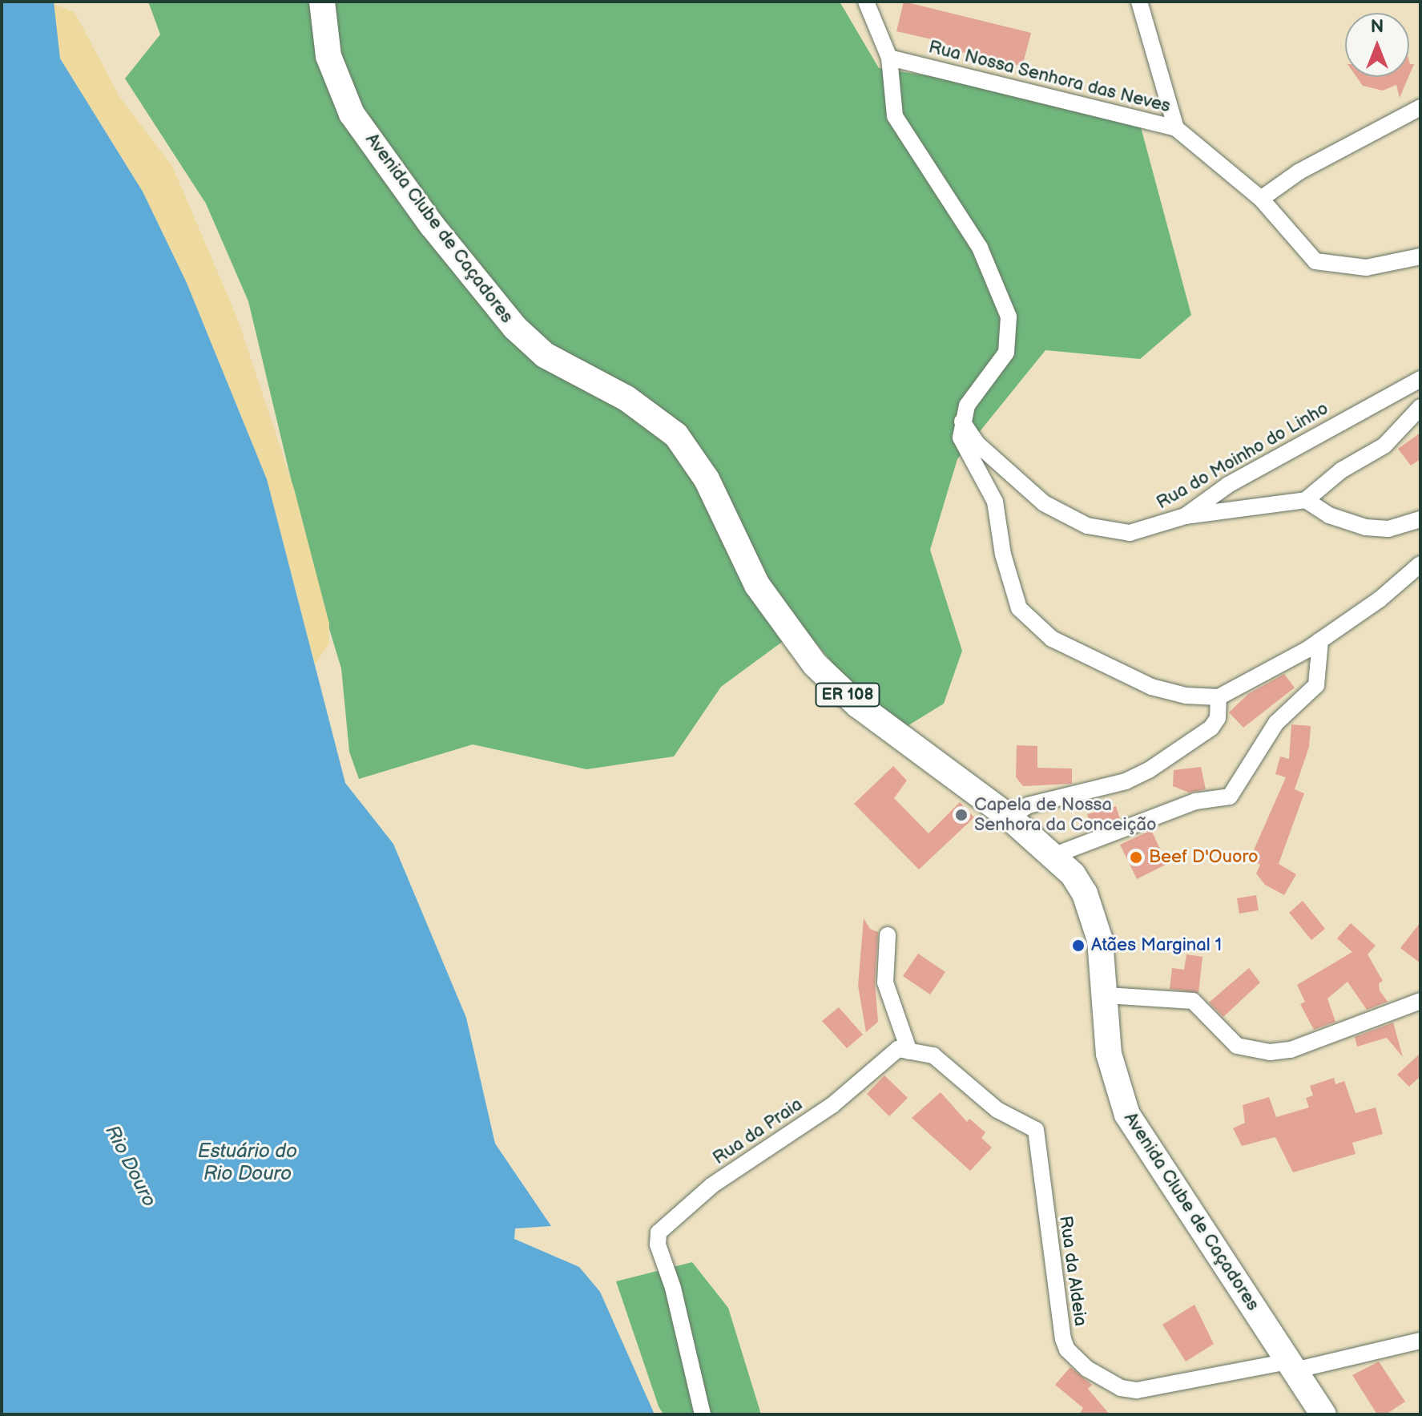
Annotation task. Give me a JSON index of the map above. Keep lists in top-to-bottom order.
{
  "streets": {
    "main road": ["Avenida Clube de Caçadores", "ER 108"],
    "street": [
      "Rua Nossa Senhora das Neves",
      "Rua do Moinho do Linho",
      "Rua da Praia",
      "Rua da Aldeia"
    ]
  },
  "crossings": [
    ["Avenida Clube de Caçadores", "Rua da Aldeia"],
    ["Rua da Praia", "Rua da Aldeia"]
  ],
  "water": ["Estuário do Rio Douro", "Rio Douro"],
  "places": ["Capela de Nossa Senhora da Conceição", "Beef D'Ouoro", "Atães Marginal 1"],
  "north": "top"
}
